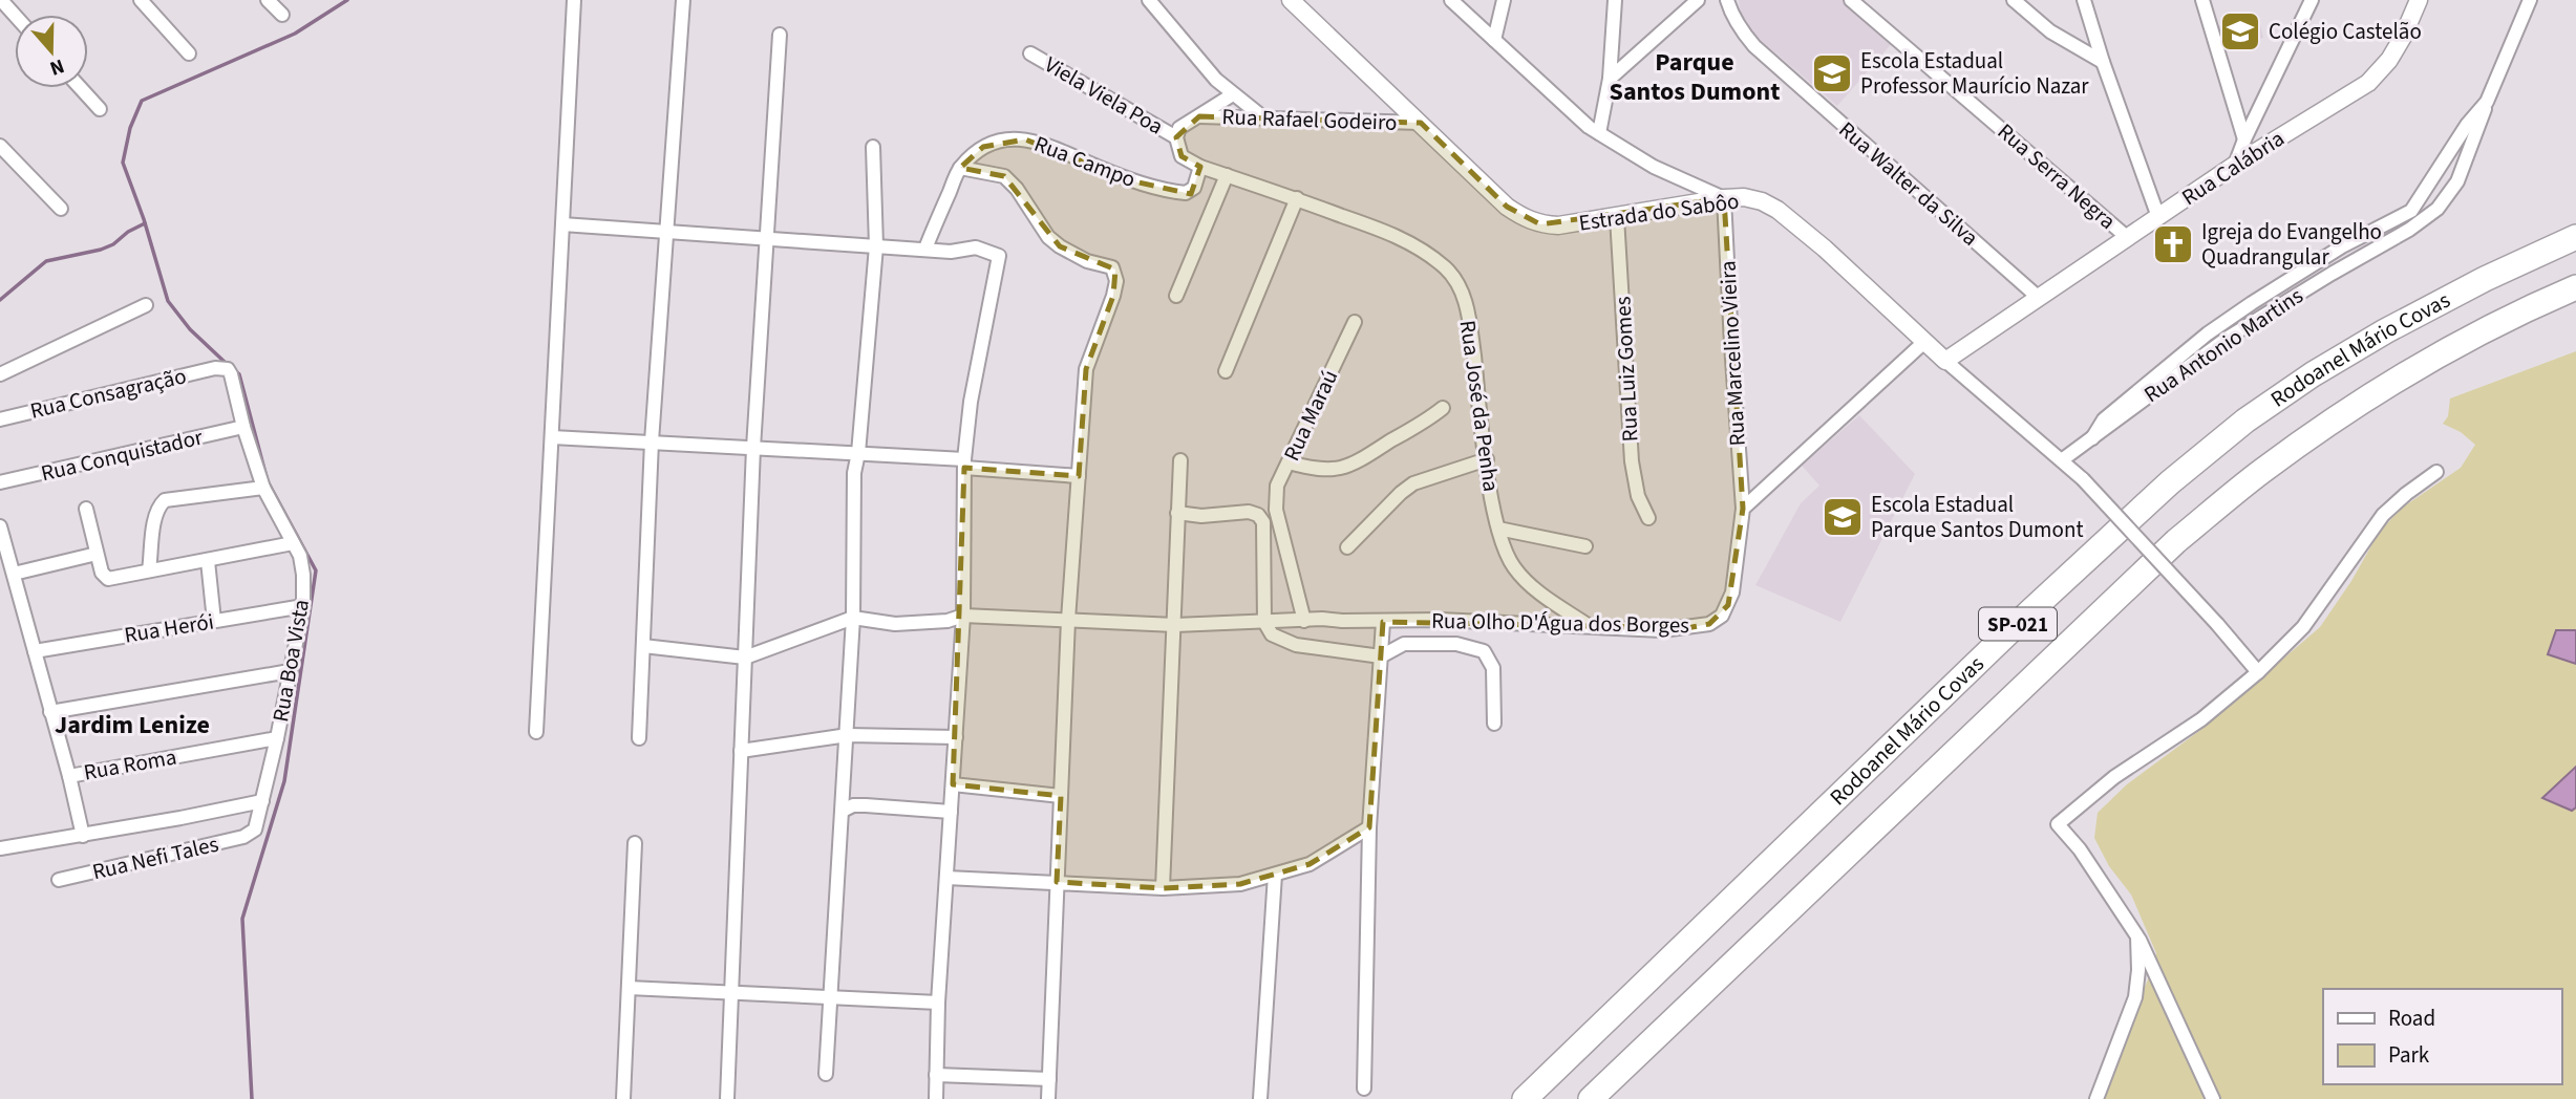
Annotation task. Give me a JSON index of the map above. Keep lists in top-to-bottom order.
{
  "streets": {
    "highway": ["Rodoanel Mário Covas", "SP-021"],
    "street": [
      "Viela Viela Poa",
      "Rua Rafael Godeiro",
      "Rua Campo",
      "Rua Calábria",
      "Rua Serra Negra",
      "Rua Walter da Silva",
      "Estrada do Sabôo",
      "Rua Antonio Martins",
      "Rua Marcelino Vieira",
      "Rua Luiz Gomes",
      "Rua Consagração",
      "Rua José da Penha",
      "Rua Maraú",
      "Rua Conquistador",
      "Rua Olho D'Água dos Borges",
      "Rua Herói",
      "Rua Boa Vista",
      "Rua Roma",
      "Rua Nefi Tales"
    ]
  },
  "crossings": [
    ["Viela Viela Poa", "Rua José da Penha"],
    ["Rua Rafael Godeiro", "Estrada do Sabôo"],
    ["Rua Campo", "Rua José da Penha"],
    ["Rua Calábria", "Rua Serra Negra"],
    ["Rua Calábria", "Rua Walter da Silva"],
    ["Rua Calábria", "Estrada do Sabôo"],
    ["Estrada do Sabôo", "Rua Antonio Martins"],
    ["Estrada do Sabôo", "Rua Marcelino Vieira"],
    ["Estrada do Sabôo", "Rua Luiz Gomes"],
    ["Rua Marcelino Vieira", "Rua Olho D'Água dos Borges"],
    ["Rua Consagração", "Rua Boa Vista"],
    ["Rua José da Penha", "Rua Olho D'Água dos Borges"],
    ["Rua Maraú", "Rua Olho D'Água dos Borges"],
    ["Rua Conquistador", "Rua Boa Vista"],
    ["Rua Herói", "Rua Boa Vista"],
    ["Rua Boa Vista", "Rua Roma"],
    ["Rua Boa Vista", "Rua Nefi Tales"]
  ],
  "districts": ["Parque Santos Dumont", "Jardim Lenize"],
  "places": {
    "school or university": ["Colégio Castelão", "Escola Estadual Professor Maurício Nazar", "Escola Estadual Parque Santos Dumont"],
    "church": ["Igreja do Evangelho Quadrangular"]
  },
  "legend": ["Road", "Park"],
  "north": "bottom"
}
